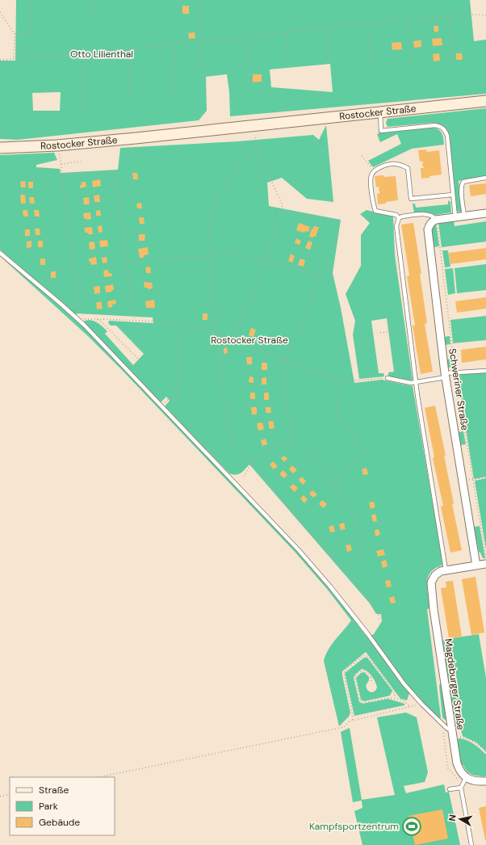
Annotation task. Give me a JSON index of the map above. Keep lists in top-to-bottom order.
{
  "streets": {
    "street": ["Rostocker Straße", "Schweriner Straße", "Magdeburger Straße"]
  },
  "parks": ["Otto Lilienthal", "Rostocker Straße"],
  "places": {
    "sports": ["Kampfsportzentrum"]
  },
  "legend": ["Straße", "Park", "Gebäude"],
  "north": "left"
}
